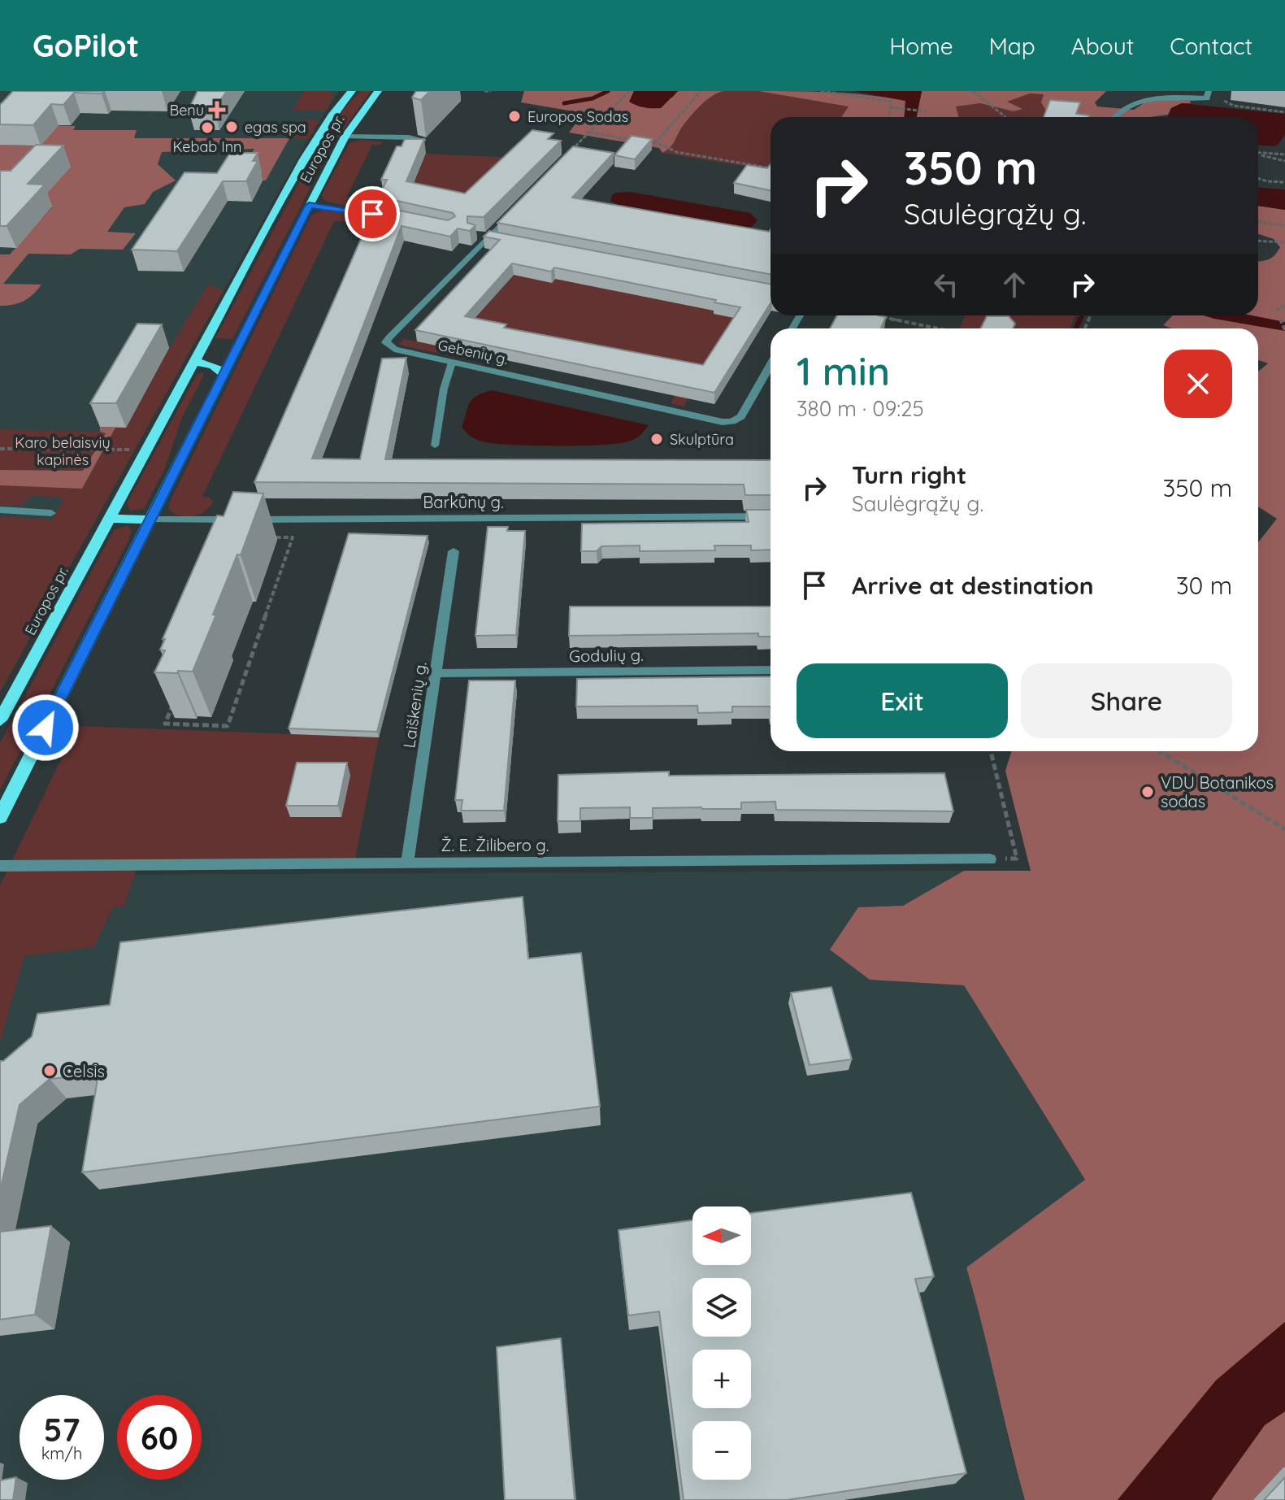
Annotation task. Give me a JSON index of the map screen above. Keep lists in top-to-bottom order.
{
  "streets": {
    "main road": ["Europos pr."],
    "street": [
      "Gebenių g.",
      "Barkūnų g.",
      "Godulių g.",
      "Laiškenių g.",
      "Ž. E. Žilibero g."
    ]
  },
  "crossings": [
    ["Europos pr.", "Barkūnų g."],
    ["Godulių g.", "Laiškenių g."],
    ["Laiškenių g.", "Ž. E. Žilibero g."]
  ],
  "parks": ["Karo belaisvių kapinės"],
  "places": {
    "health": ["Benu"],
    "other": [
      "Europos Sodas",
      "egas spa",
      "Kebab Inn",
      "Skulptūra",
      "VDU Botanikos sodas",
      "Celsis"
    ]
  },
  "north": "left",
  "page": {
    "header": "GoPilot",
    "nav": [
      "Home",
      "Map",
      "About",
      "Contact"
    ],
    "turn": ["350 m", "Saulėgrąžų g."],
    "heading": ["1 min", "380 m · 09:25"],
    "list": [
      {
        "name": "Turn right",
        "note": "Saulėgrąžų g.",
        "value": "350 m"
      },
      {
        "name": "Arrive at destination",
        "value": "30 m"
      }
    ],
    "buttons": ["Exit", "Share"],
    "map_buttons": ["+", "−"],
    "speed": "57 km/h",
    "limit": "60"
  }
}
